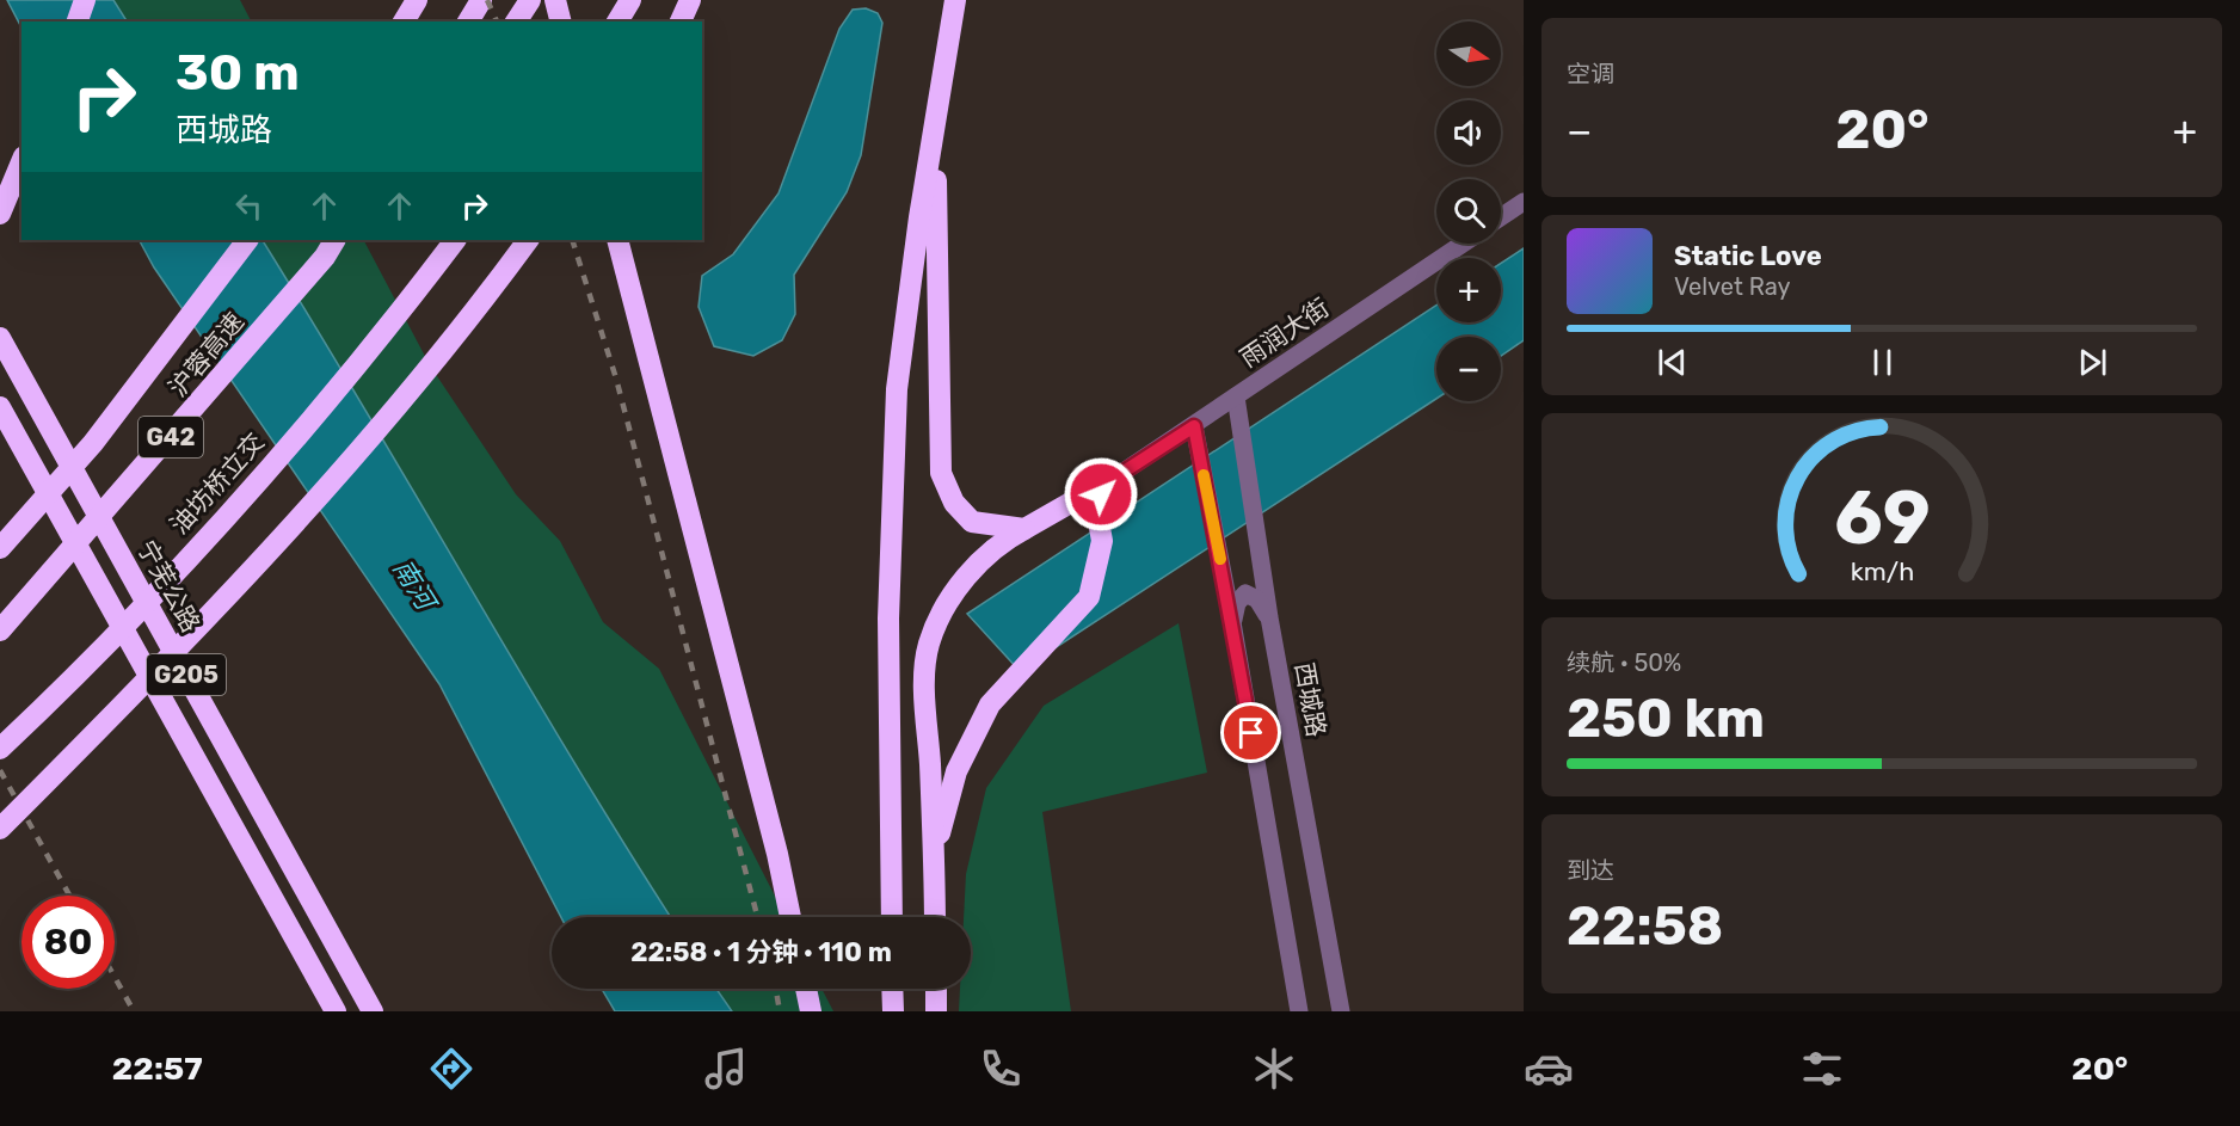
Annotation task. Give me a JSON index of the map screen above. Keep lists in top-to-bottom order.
{
  "streets": {
    "highway": [
      "沪蓉高速",
      "G42",
      "油坊桥立交",
      "宁芜公路",
      "G205"
    ],
    "street": ["雨润大街", "西城路"]
  },
  "crossings": [
    ["雨润大街", "西城路"]
  ],
  "water": ["南河"],
  "north": "right",
  "page": {
    "tile": [
      "空调",
      ["续航 · 50%", "250 km"],
      ["到达", "22:58"]
    ],
    "map_buttons": ["+", "−"],
    "turn": ["30 m", "西城路"],
    "heat": ["−", "20°", "+"],
    "song": ["Static Love", "Velvet Ray"],
    "limit": "80",
    "trip": "22:58 · 1 分钟 · 110 m",
    "tabs": ["22:57", "20°"],
    "gauge": ["69", "km/h"]
  }
}
